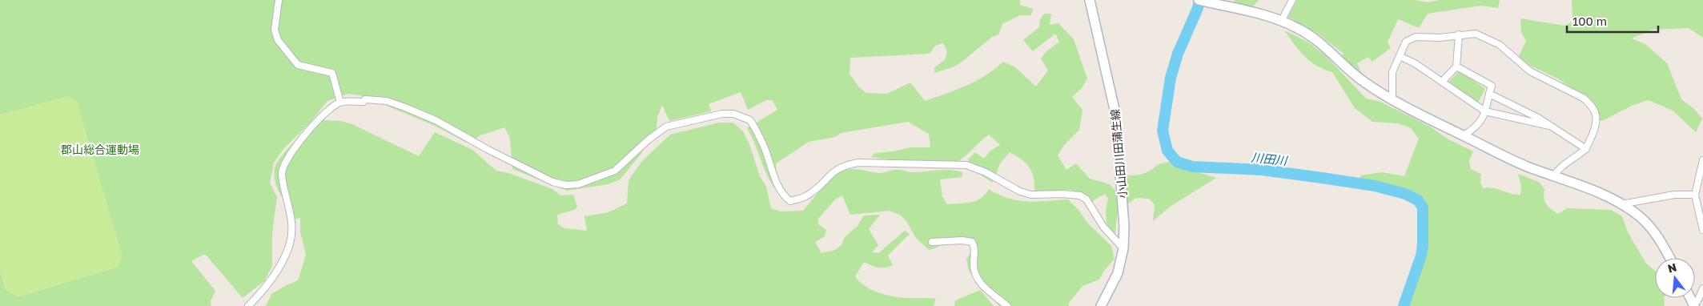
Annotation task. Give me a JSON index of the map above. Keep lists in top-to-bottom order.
{
  "streets": {
    "street": ["小山田川田蒲生線"]
  },
  "water": ["川田川"],
  "parks": ["郡山総合運動場"],
  "scale_bar": "100 m",
  "north": "top"
}
